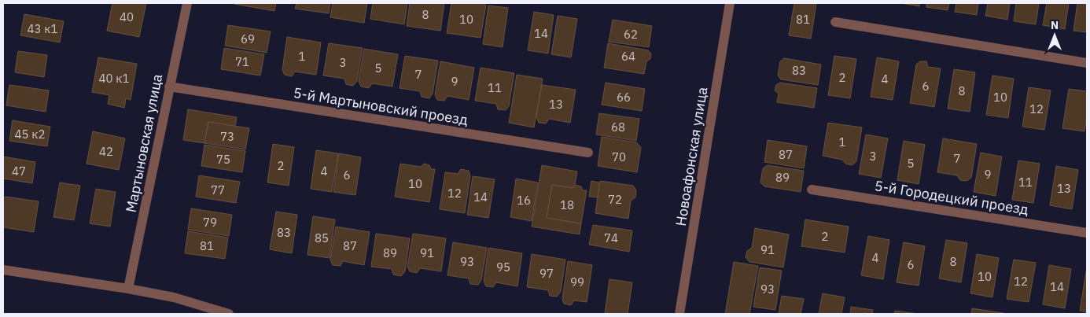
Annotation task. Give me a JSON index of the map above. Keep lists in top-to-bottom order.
{
  "streets": {
    "street": [
      "5-й Мартыновский проезд",
      "Мартыновская улица",
      "Новоафонская улица",
      "5-й Городецкий проезд"
    ]
  },
  "crossings": [
    ["5-й Мартыновский проезд", "Мартыновская улица"]
  ],
  "house_numbers": [
    "8",
    "40",
    "10",
    "81",
    "43 к1",
    "14",
    "62",
    "69",
    "1",
    "64",
    "71",
    "3",
    "5",
    "83",
    "7",
    "2",
    "40 к1",
    "4",
    "9",
    "6",
    "11",
    "8",
    "66",
    "10",
    "13",
    "12",
    "68",
    "45 к2",
    "73",
    "1",
    "42",
    "87",
    "3",
    "70",
    "7",
    "75",
    "5",
    "2",
    "47",
    "4",
    "9",
    "6",
    "89",
    "11",
    "10",
    "13",
    "77",
    "12",
    "14",
    "72",
    "16",
    "18",
    "79",
    "83",
    "2",
    "85",
    "74",
    "81",
    "87",
    "91",
    "89",
    "91",
    "4",
    "93",
    "8",
    "6",
    "95",
    "97",
    "10",
    "12",
    "99",
    "14",
    "93"
  ],
  "north": "top"
}
